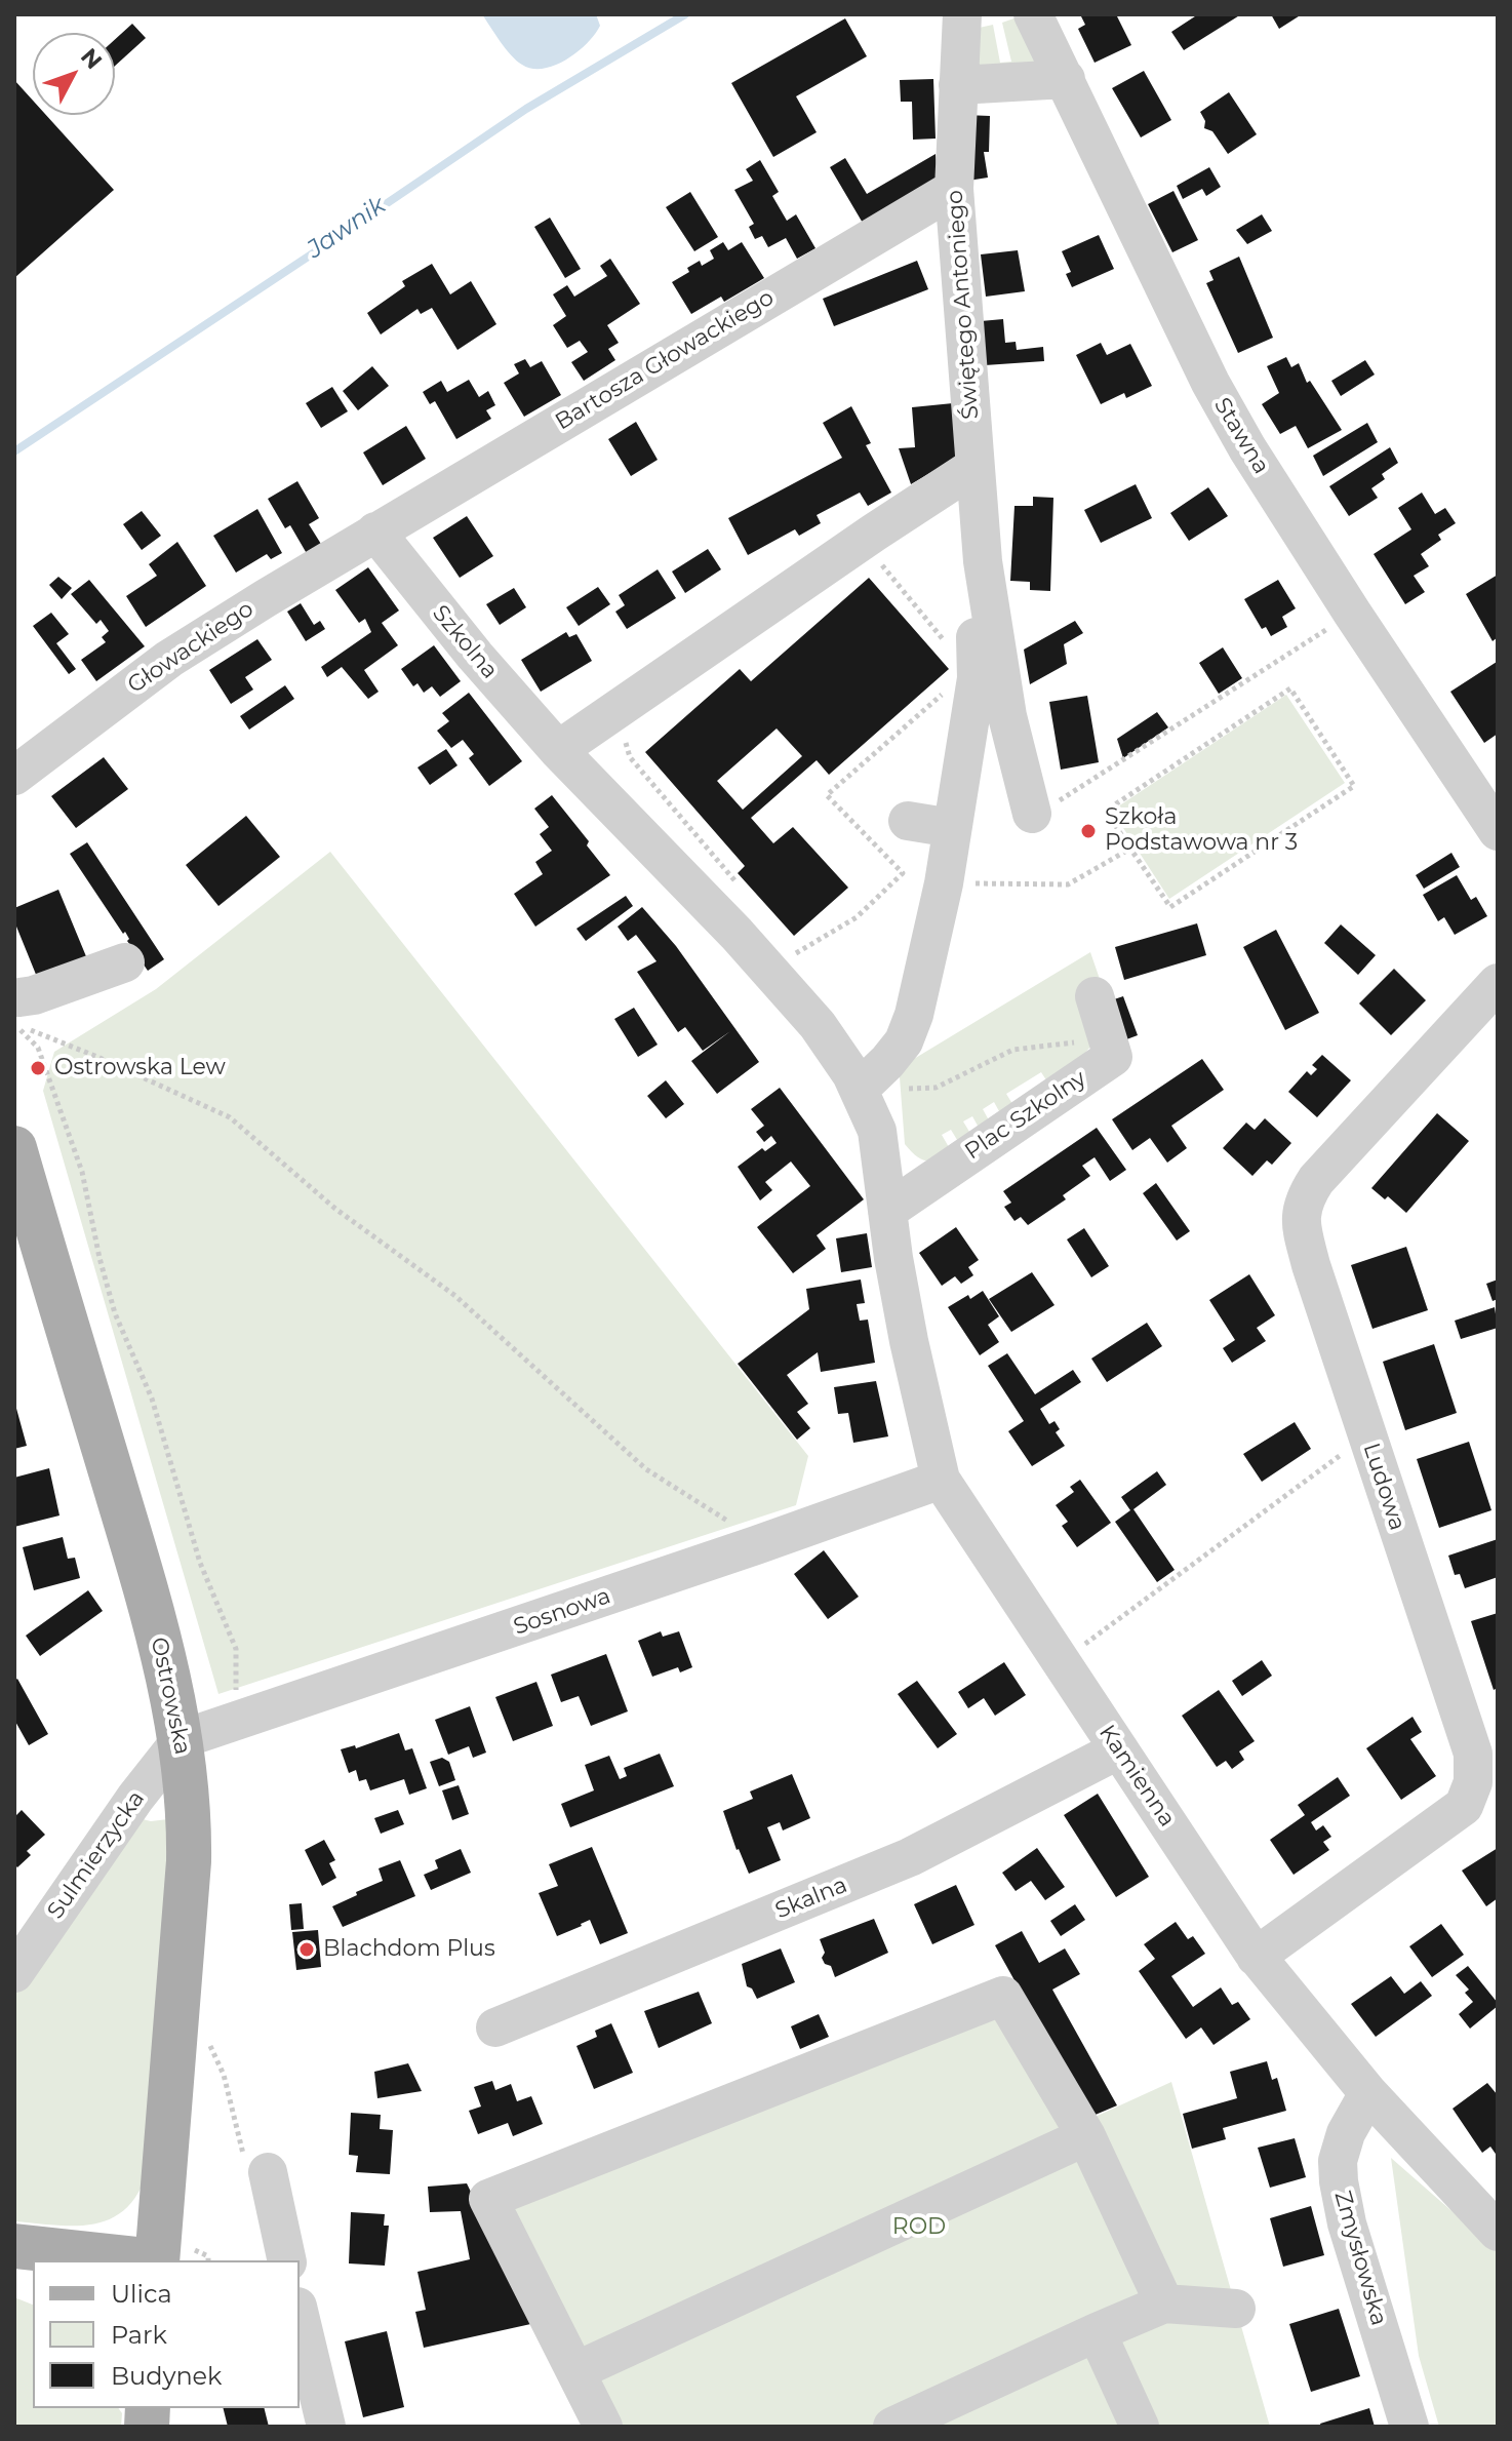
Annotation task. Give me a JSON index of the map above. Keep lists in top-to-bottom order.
{
  "streets": {
    "main road": ["Ostrowska"],
    "street": [
      "Świętego Antoniego",
      "Bartosza Głowackiego",
      "Stawna",
      "Szkolna",
      "Głowackiego",
      "Plac Szkolny",
      "Ludowa",
      "Sosnowa",
      "Kamienna",
      "Sulmierzycka",
      "Skalna",
      "Zmysłowska"
    ]
  },
  "crossings": [
    ["Świętego Antoniego", "Bartosza Głowackiego"],
    ["Bartosza Głowackiego", "Szkolna"],
    ["Bartosza Głowackiego", "Głowackiego"],
    ["Szkolna", "Głowackiego"],
    ["Szkolna", "Kamienna"],
    ["Plac Szkolny", "Kamienna"],
    ["Ludowa", "Kamienna"],
    ["Sosnowa", "Ostrowska"],
    ["Sosnowa", "Kamienna"],
    ["Sosnowa", "Sulmierzycka"],
    ["Ostrowska", "Sulmierzycka"],
    ["Kamienna", "Skalna"],
    ["Kamienna", "Zmysłowska"]
  ],
  "water": ["Jawnik"],
  "parks": ["ROD"],
  "places": ["Szkoła Podstawowa nr 3", "Ostrowska Lew", "Blachdom Plus"],
  "legend": ["Ulica", "Park", "Budynek"],
  "north": "top right"
}
